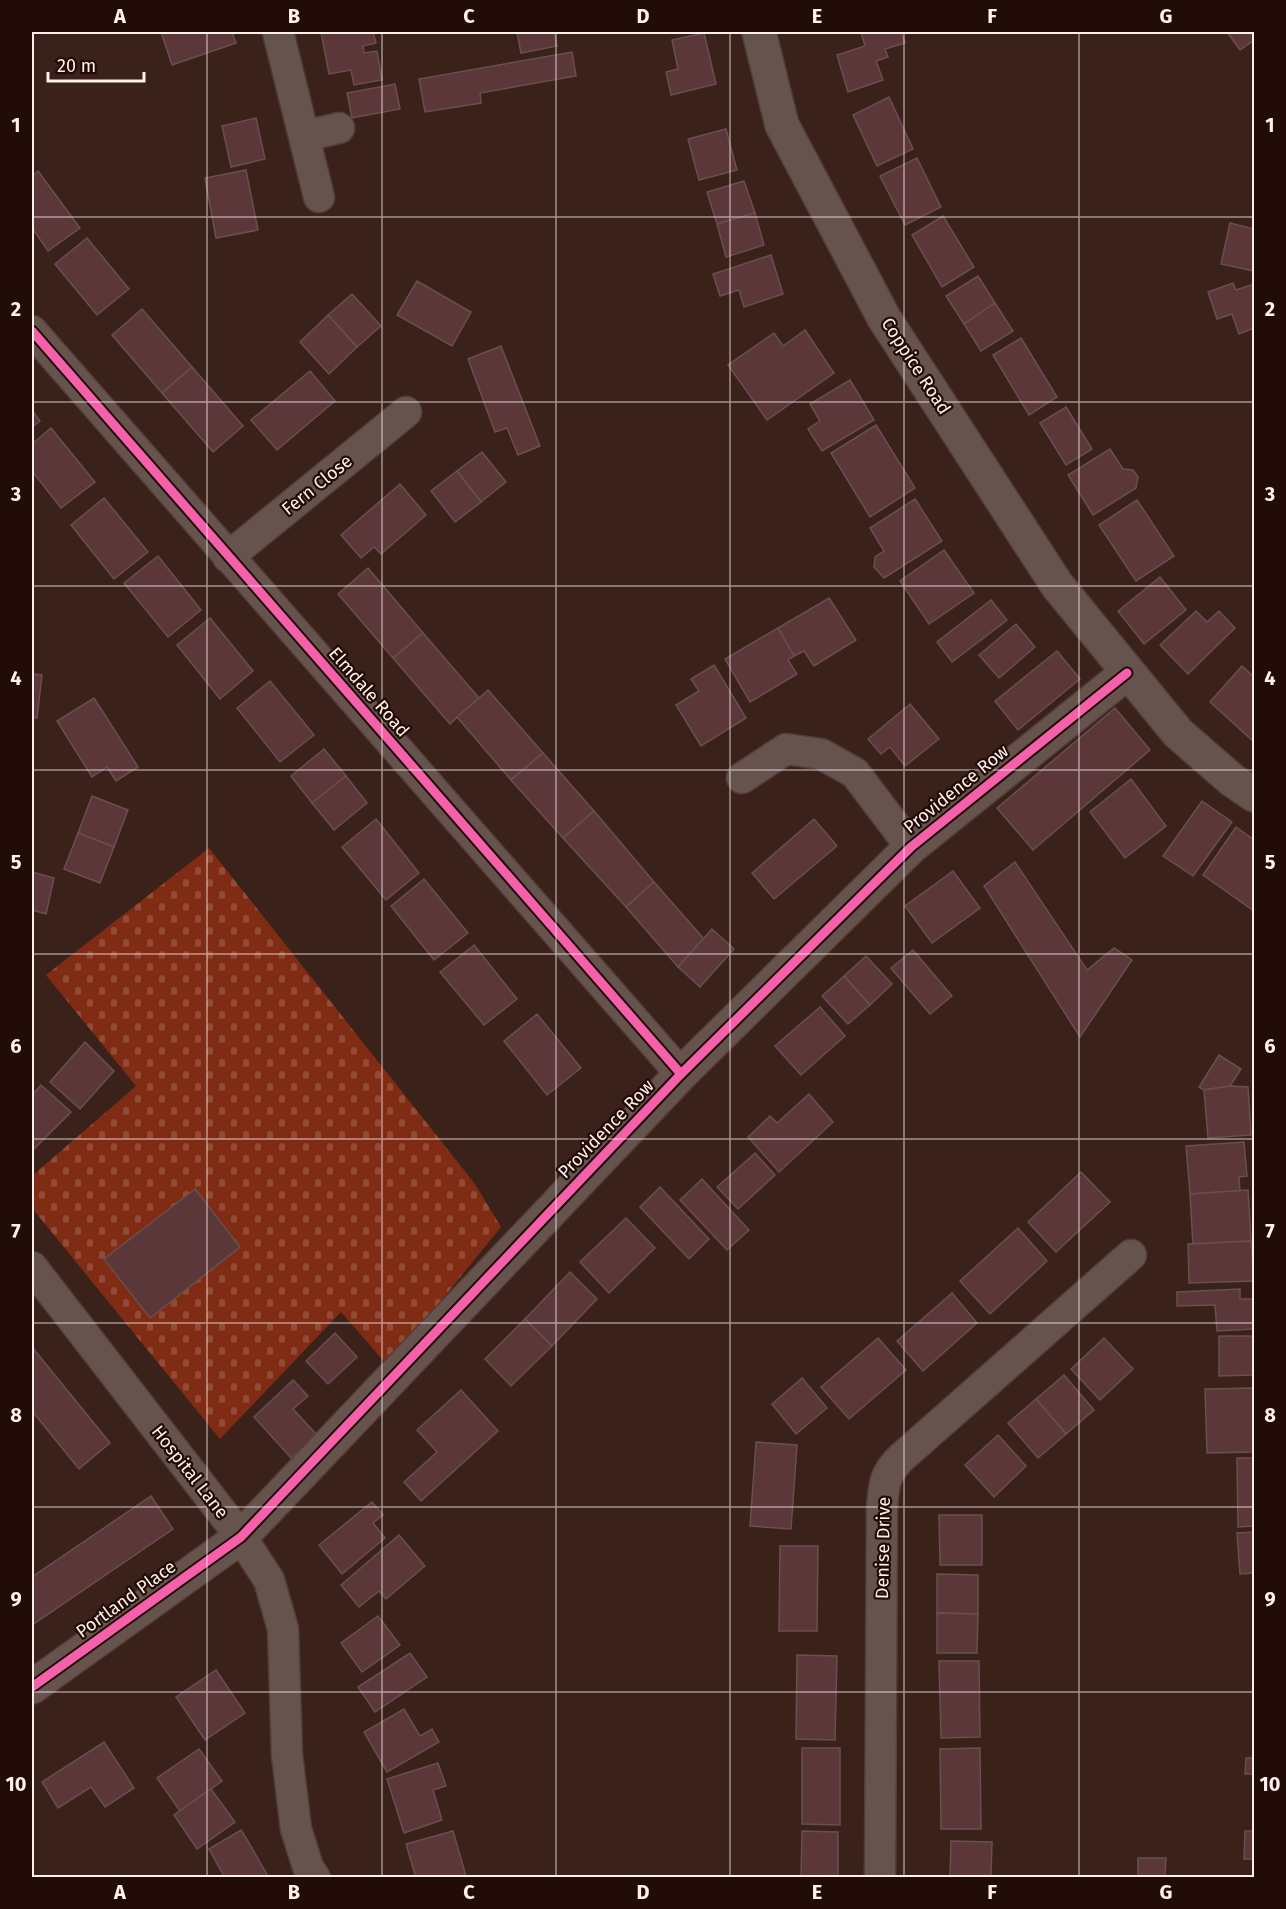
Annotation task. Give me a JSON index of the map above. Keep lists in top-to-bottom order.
{
  "streets": {
    "street": [
      "Coppice Road",
      "Fern Close",
      "Elmdale Road",
      "Providence Row",
      "Hospital Lane",
      "Denise Drive",
      "Portland Place"
    ]
  },
  "crossings": [
    ["Coppice Road", "Providence Row"],
    ["Fern Close", "Elmdale Road"],
    ["Elmdale Road", "Providence Row"],
    ["Providence Row", "Hospital Lane"],
    ["Providence Row", "Portland Place"],
    ["Hospital Lane", "Portland Place"]
  ],
  "scale_bar": "20 m",
  "grid": {
    "columns": [
      "A",
      "B",
      "C",
      "D",
      "E",
      "F",
      "G"
    ],
    "rows": [
      "1",
      "2",
      "3",
      "4",
      "5",
      "6",
      "7",
      "8",
      "9",
      "10"
    ]
  }
}
